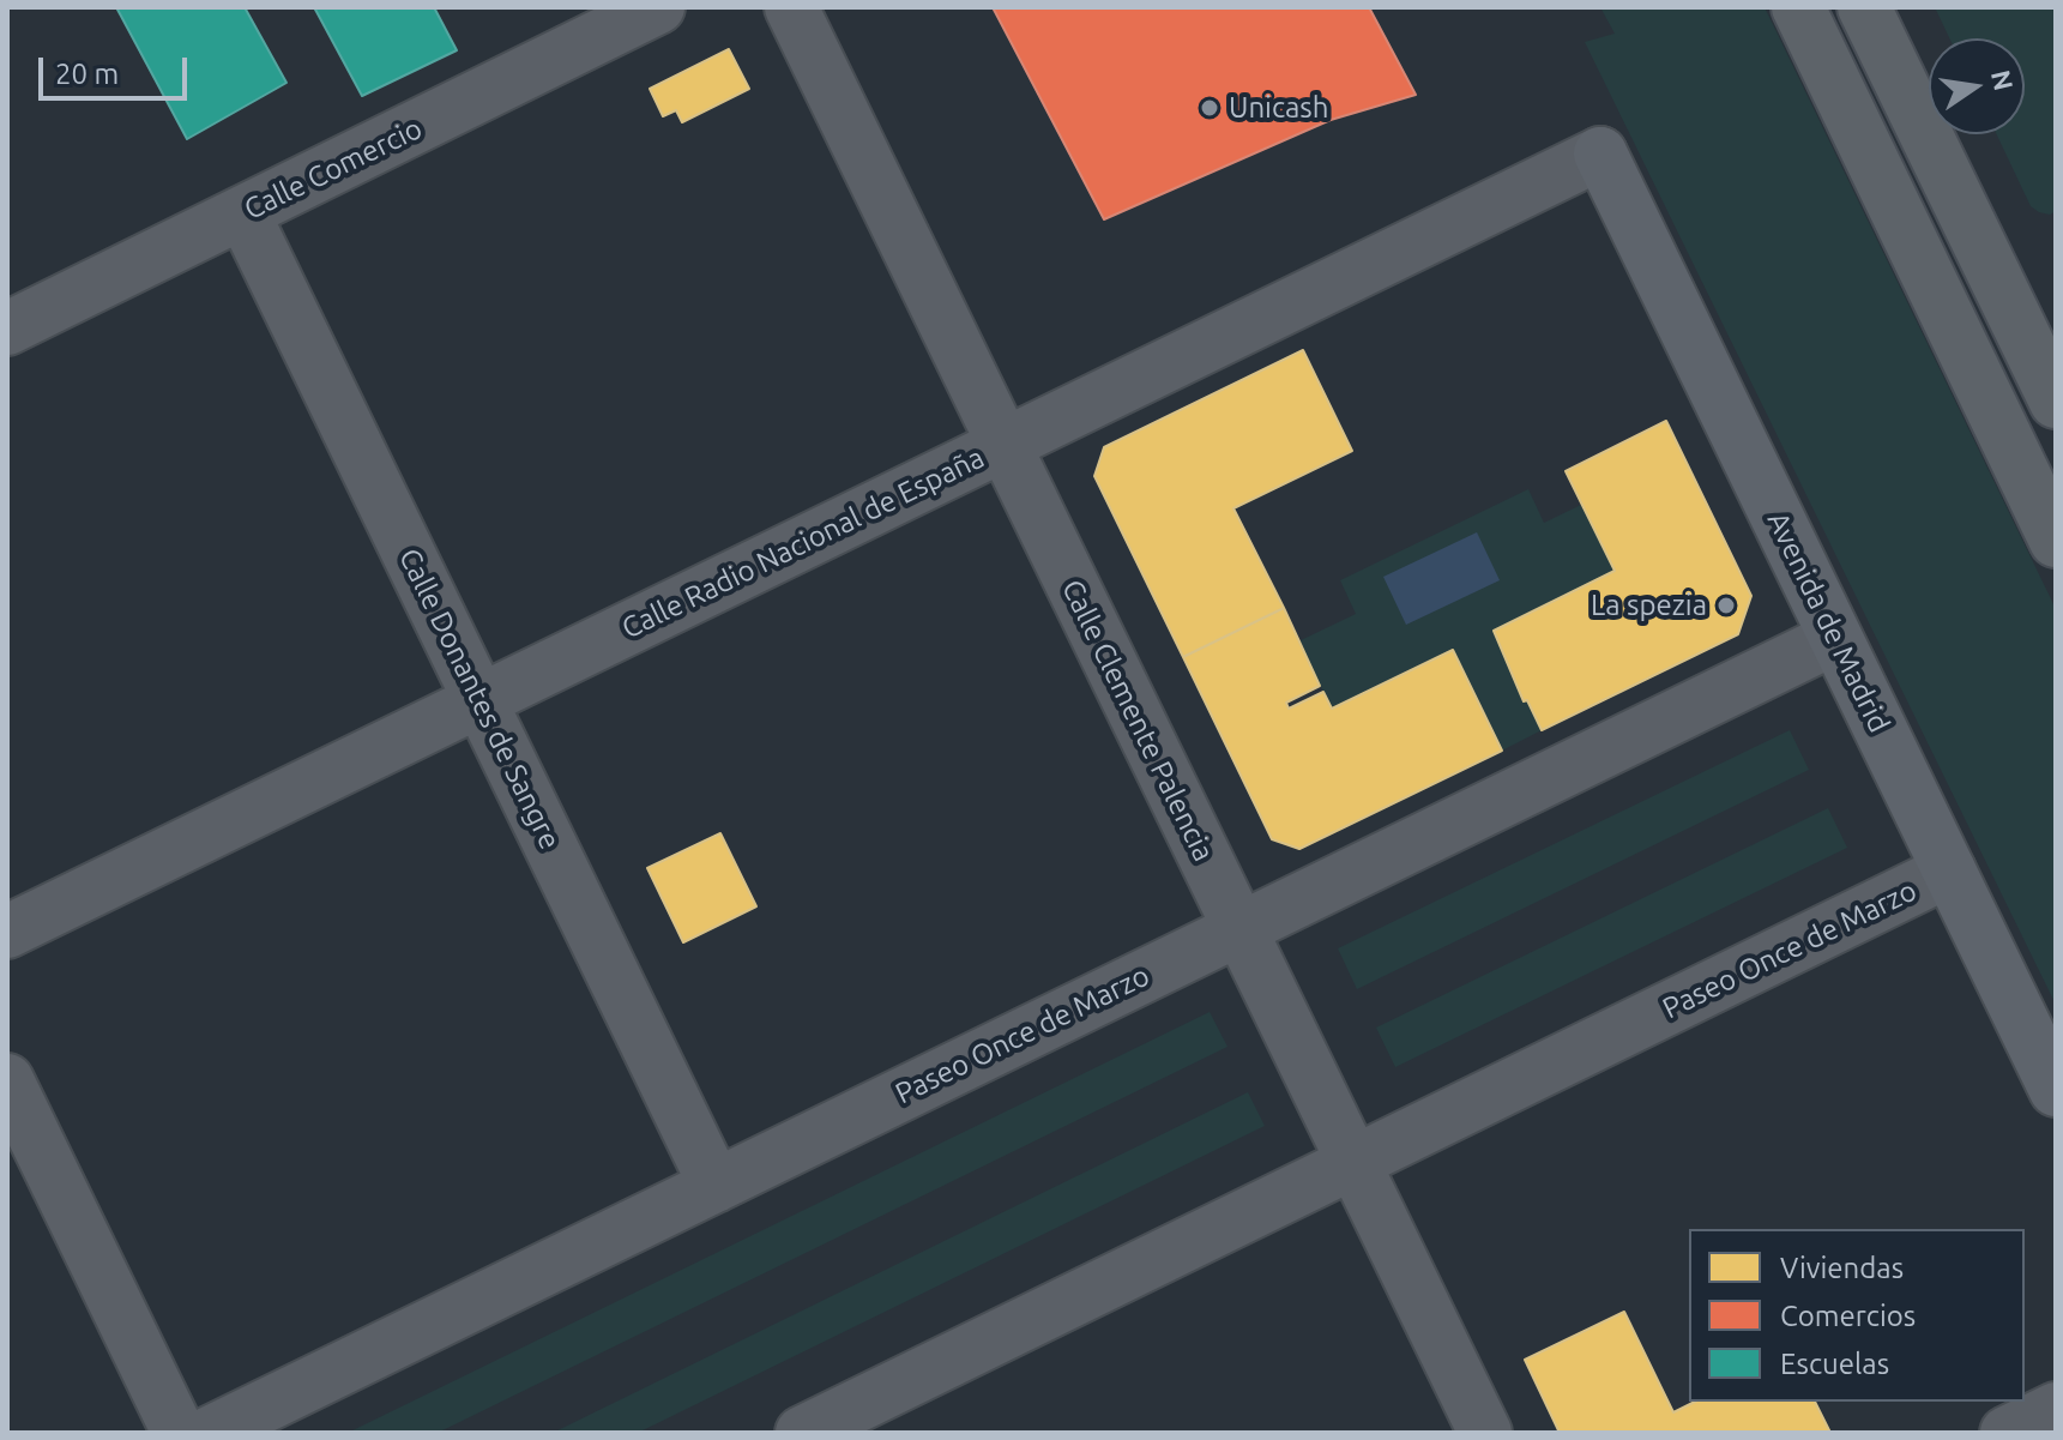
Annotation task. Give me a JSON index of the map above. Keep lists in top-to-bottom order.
{
  "streets": {
    "street": [
      "Calle Comercio",
      "Calle Radio Nacional de España",
      "Avenida de Madrid",
      "Calle Donantes de Sangre",
      "Calle Clemente Palencia",
      "Paseo Once de Marzo"
    ]
  },
  "crossings": [
    ["Calle Comercio", "Calle Donantes de Sangre"],
    ["Calle Radio Nacional de España", "Avenida de Madrid"],
    ["Calle Radio Nacional de España", "Calle Donantes de Sangre"],
    ["Calle Radio Nacional de España", "Calle Clemente Palencia"],
    ["Avenida de Madrid", "Paseo Once de Marzo"],
    ["Calle Donantes de Sangre", "Paseo Once de Marzo"],
    ["Calle Clemente Palencia", "Paseo Once de Marzo"]
  ],
  "places": ["Unicash", "La spezia"],
  "legend": ["Viviendas", "Comercios", "Escuelas"],
  "scale_bar": "20 m",
  "north": "right"
}
